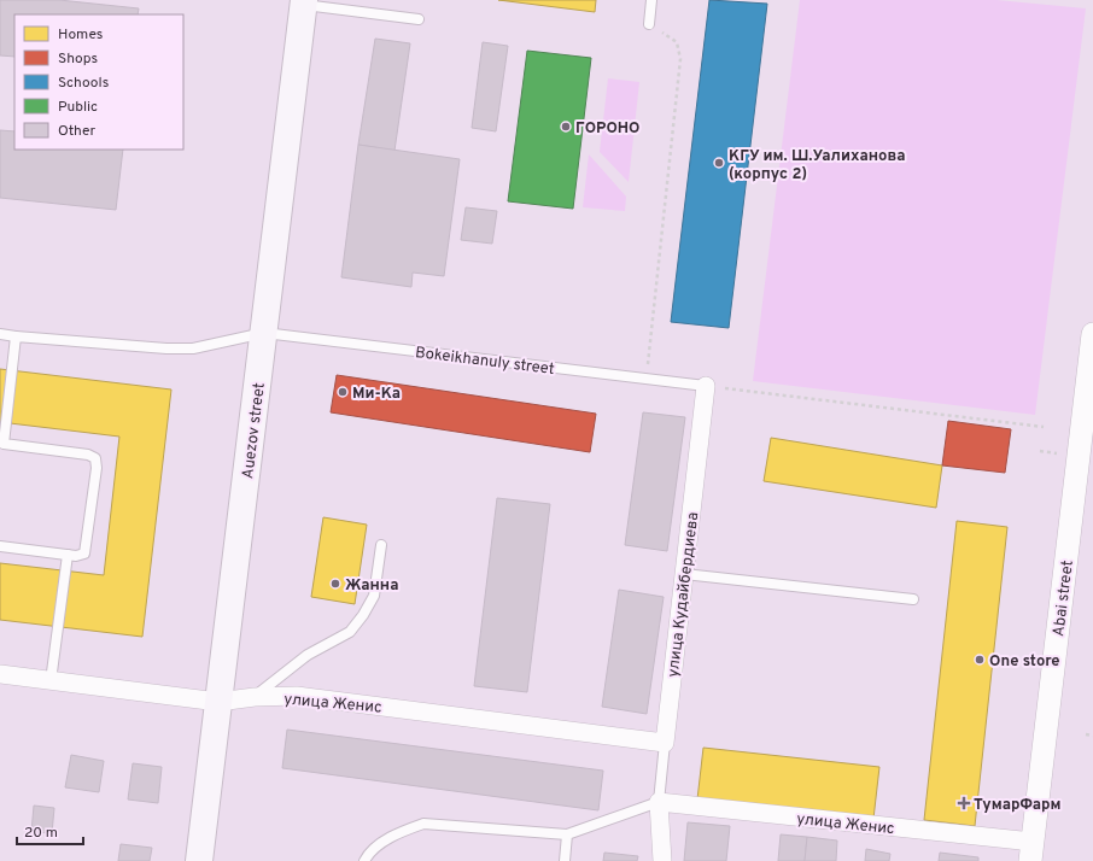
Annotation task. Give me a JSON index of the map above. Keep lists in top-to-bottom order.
{
  "streets": {
    "main road": ["Auezov street"],
    "street": ["улица Кудайбердиева", "Abai street", "улица Женис"],
    "lane": ["Bokeikhanuly street"]
  },
  "crossings": [
    ["Bokeikhanuly street", "Auezov street"],
    ["Bokeikhanuly street", "улица Кудайбердиева"],
    ["Auezov street", "улица Женис"],
    ["улица Кудайбердиева", "улица Женис"],
    ["Abai street", "улица Женис"]
  ],
  "places": {
    "other": [
      "ГОРОНО",
      "КГУ им. Ш.Уалиханова (корпус 2)",
      "Ми-Ка",
      "Жанна",
      "One store"
    ],
    "health": ["ТумарФарм"]
  },
  "legend": [
    "Homes",
    "Shops",
    "Schools",
    "Public",
    "Other"
  ],
  "scale_bar": "20 m"
}
